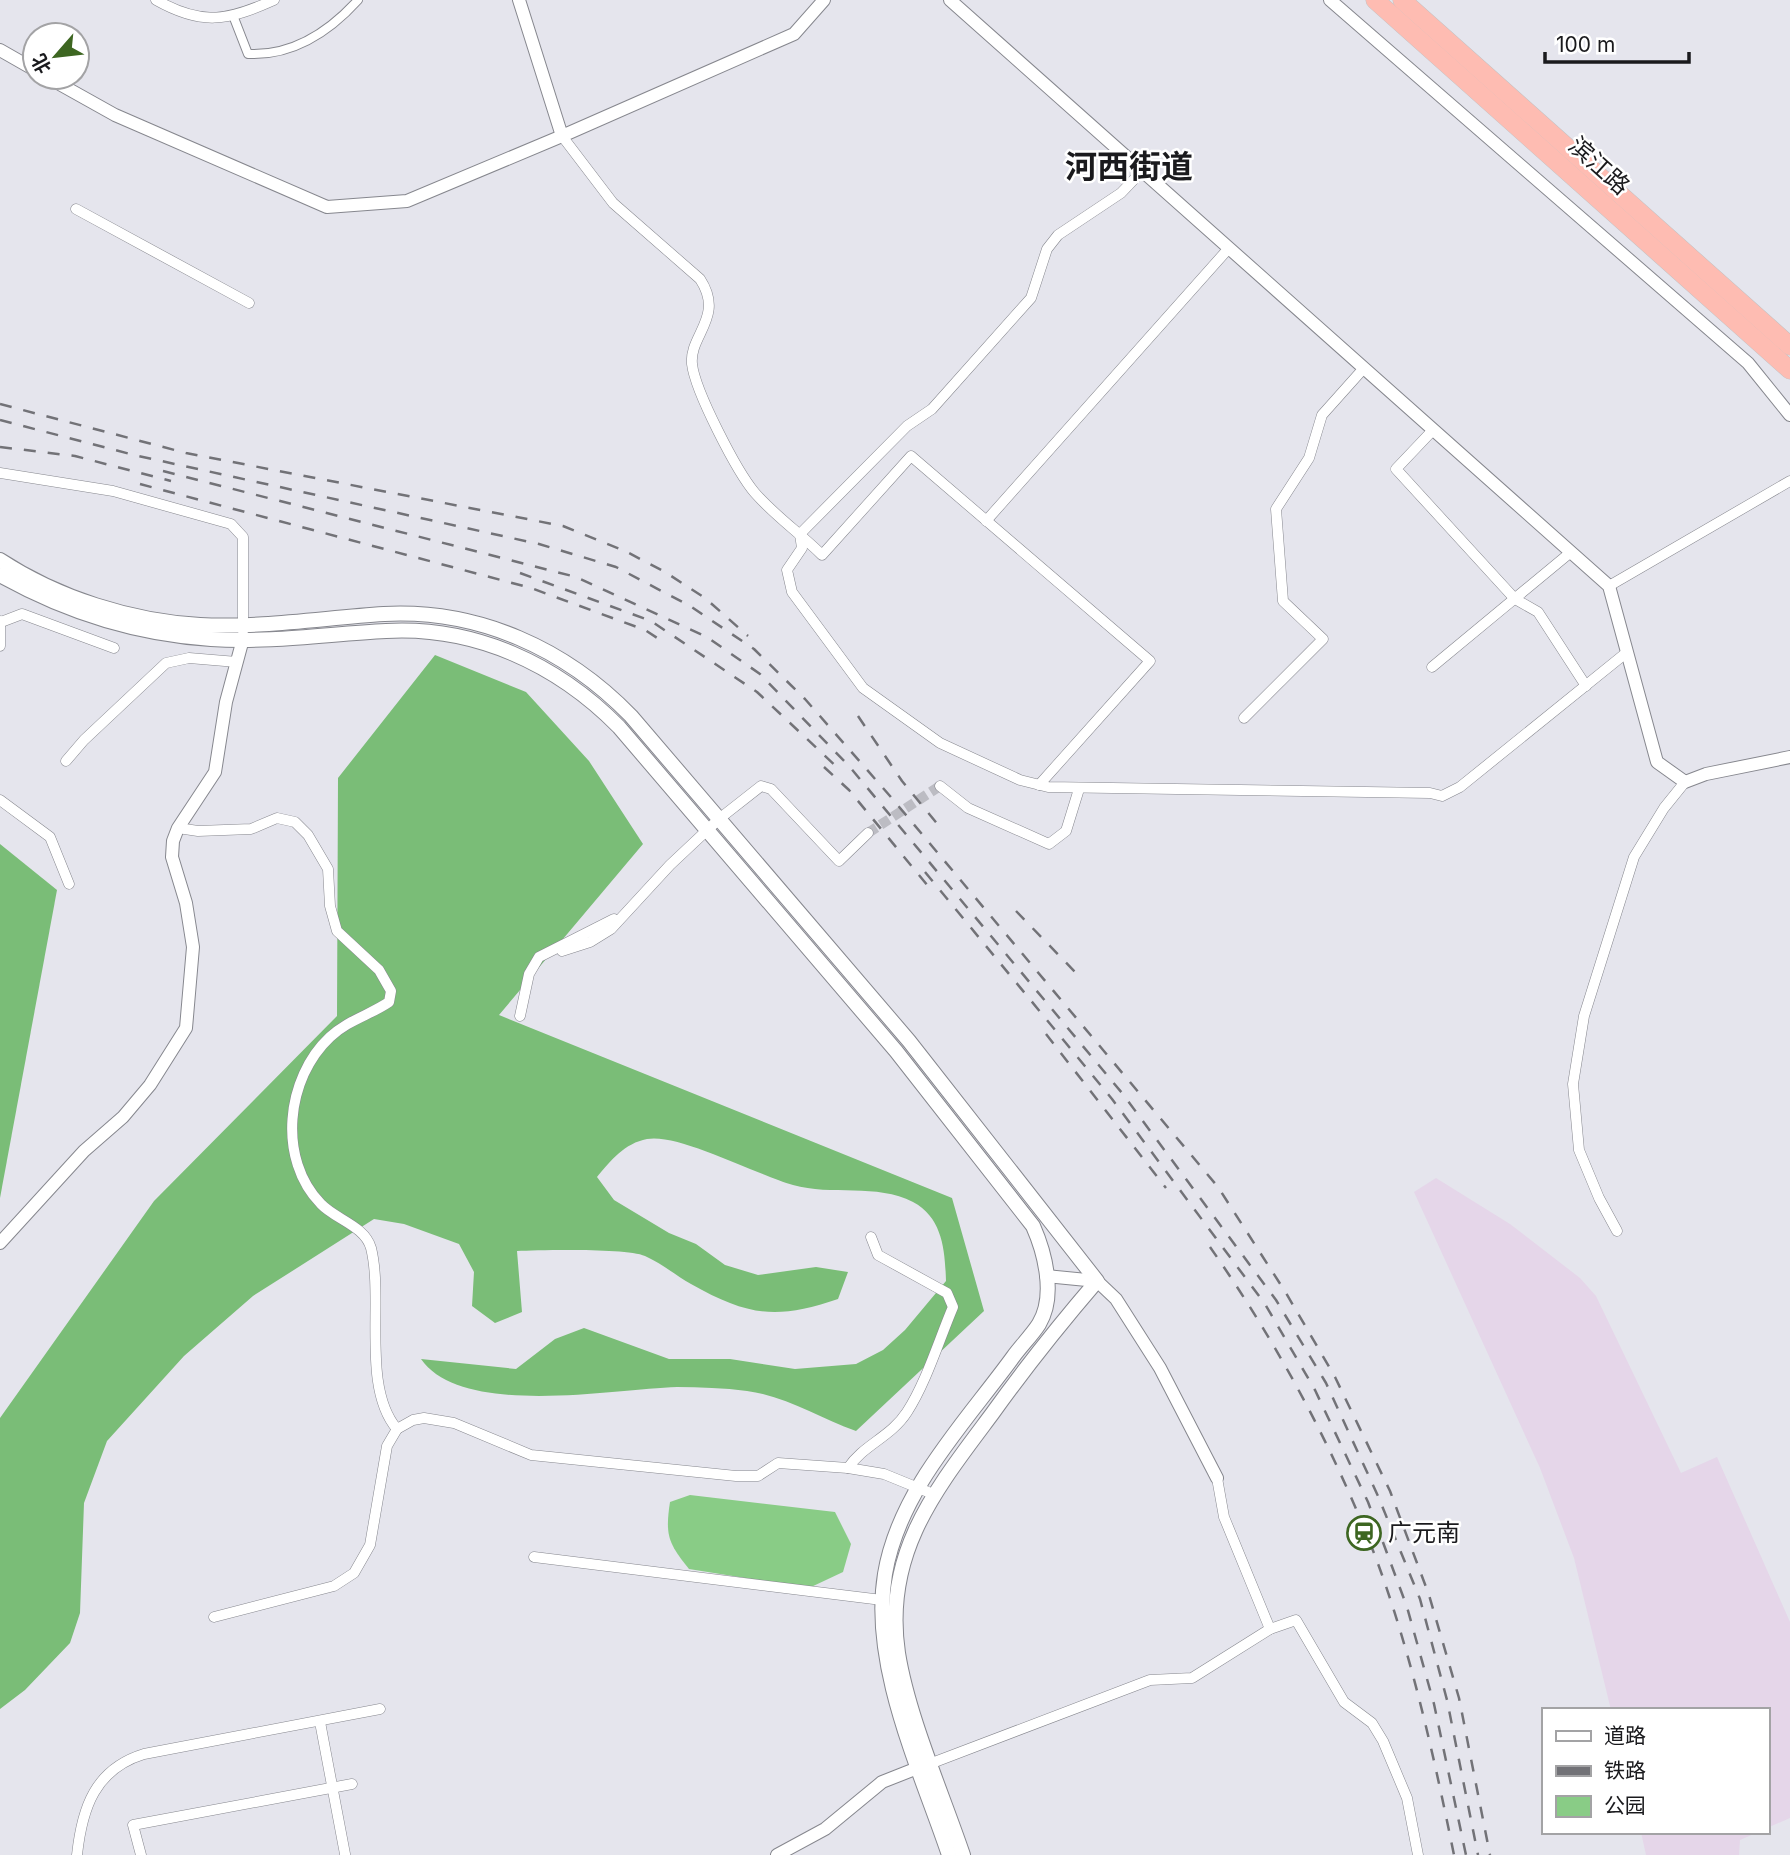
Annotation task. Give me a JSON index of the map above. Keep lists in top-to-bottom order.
{
  "streets": {
    "highway": ["滨江路"]
  },
  "districts": ["河西街道"],
  "places": {
    "station": ["广元南"]
  },
  "legend": ["道路", "铁路", "公园"],
  "scale_bar": "100 m",
  "north": "bottom left"
}
